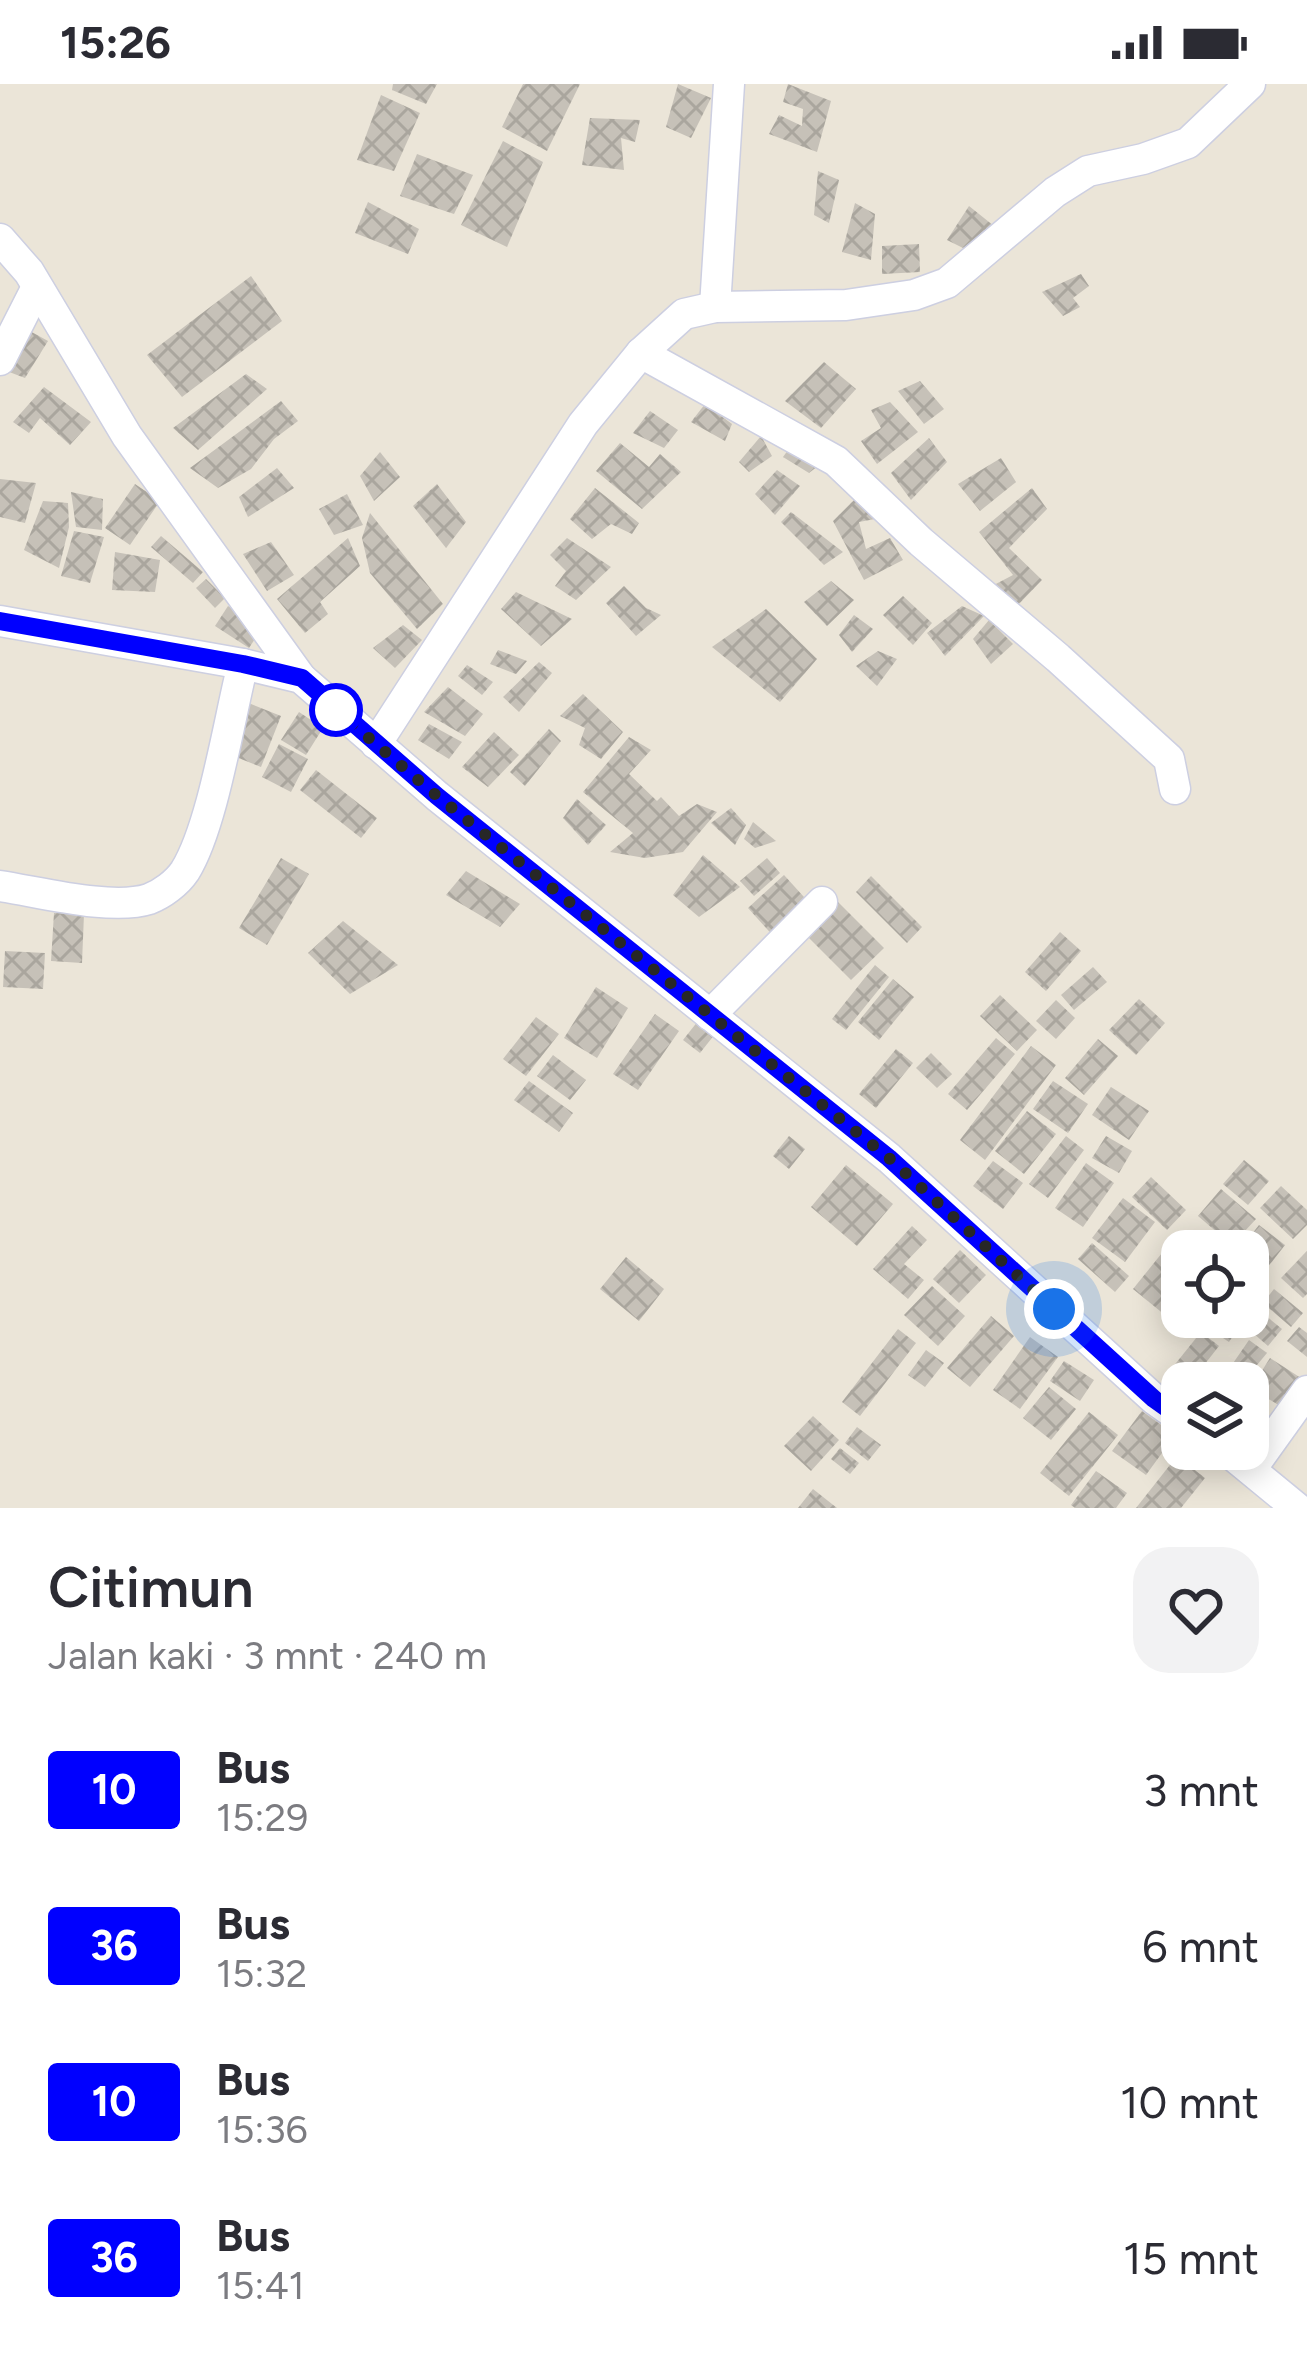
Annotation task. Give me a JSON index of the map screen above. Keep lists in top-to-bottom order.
{
  "lines": ["bus line 10"],
  "page": {
    "status": "15:26",
    "heading": ["Citimun", "Jalan kaki · 3 mnt · 240 m"],
    "list": [
      {
        "mark": "10",
        "name": "Bus",
        "note": "15:29",
        "value": "3 mnt"
      },
      {
        "mark": "36",
        "name": "Bus",
        "note": "15:32",
        "value": "6 mnt"
      },
      {
        "mark": "10",
        "name": "Bus",
        "note": "15:36",
        "value": "10 mnt"
      },
      {
        "mark": "36",
        "name": "Bus",
        "note": "15:41",
        "value": "15 mnt"
      }
    ]
  }
}
